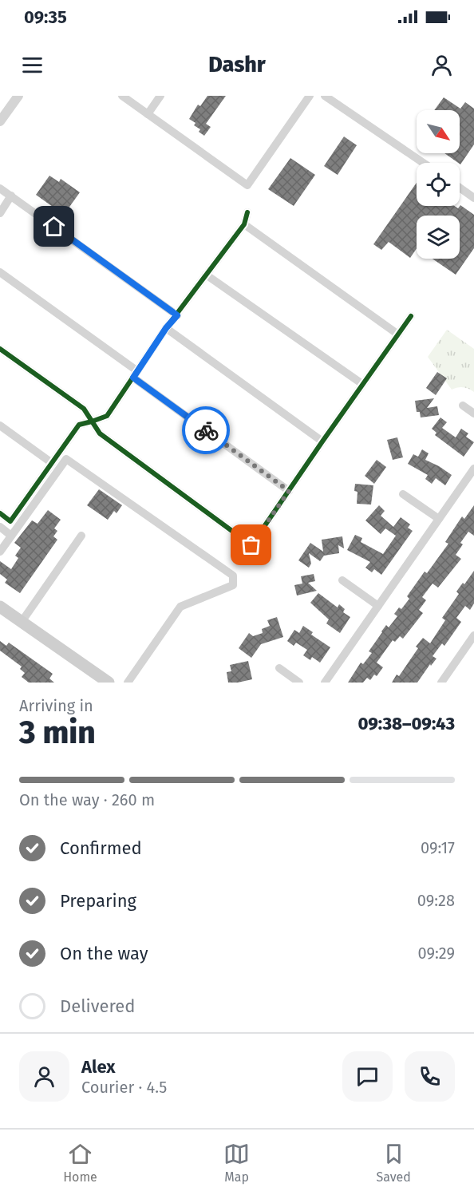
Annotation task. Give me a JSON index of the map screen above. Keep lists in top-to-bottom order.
{
  "north": "bottom right",
  "page": {
    "status": "09:35",
    "header": "Dashr",
    "heading": ["3 min", "Arriving in", "09:38–09:43"],
    "panel": ["Alex", "Courier · 4.5"],
    "bar": "On the way · 260 m",
    "list": [
      ["Confirmed", "09:17"],
      ["Preparing", "09:28"],
      ["On the way", "09:29"],
      "Delivered"
    ],
    "tabs": ["Home", "Map", "Saved"]
  }
}
